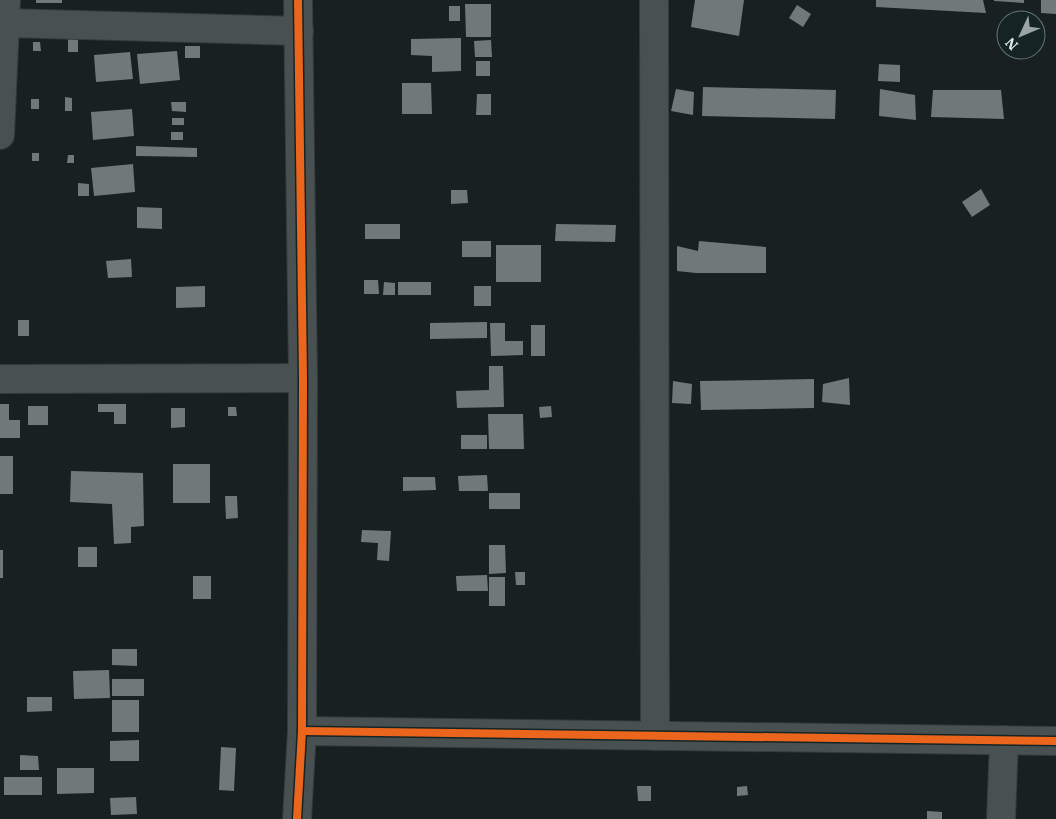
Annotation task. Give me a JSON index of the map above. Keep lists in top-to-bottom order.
{
  "north": "bottom left"
}
